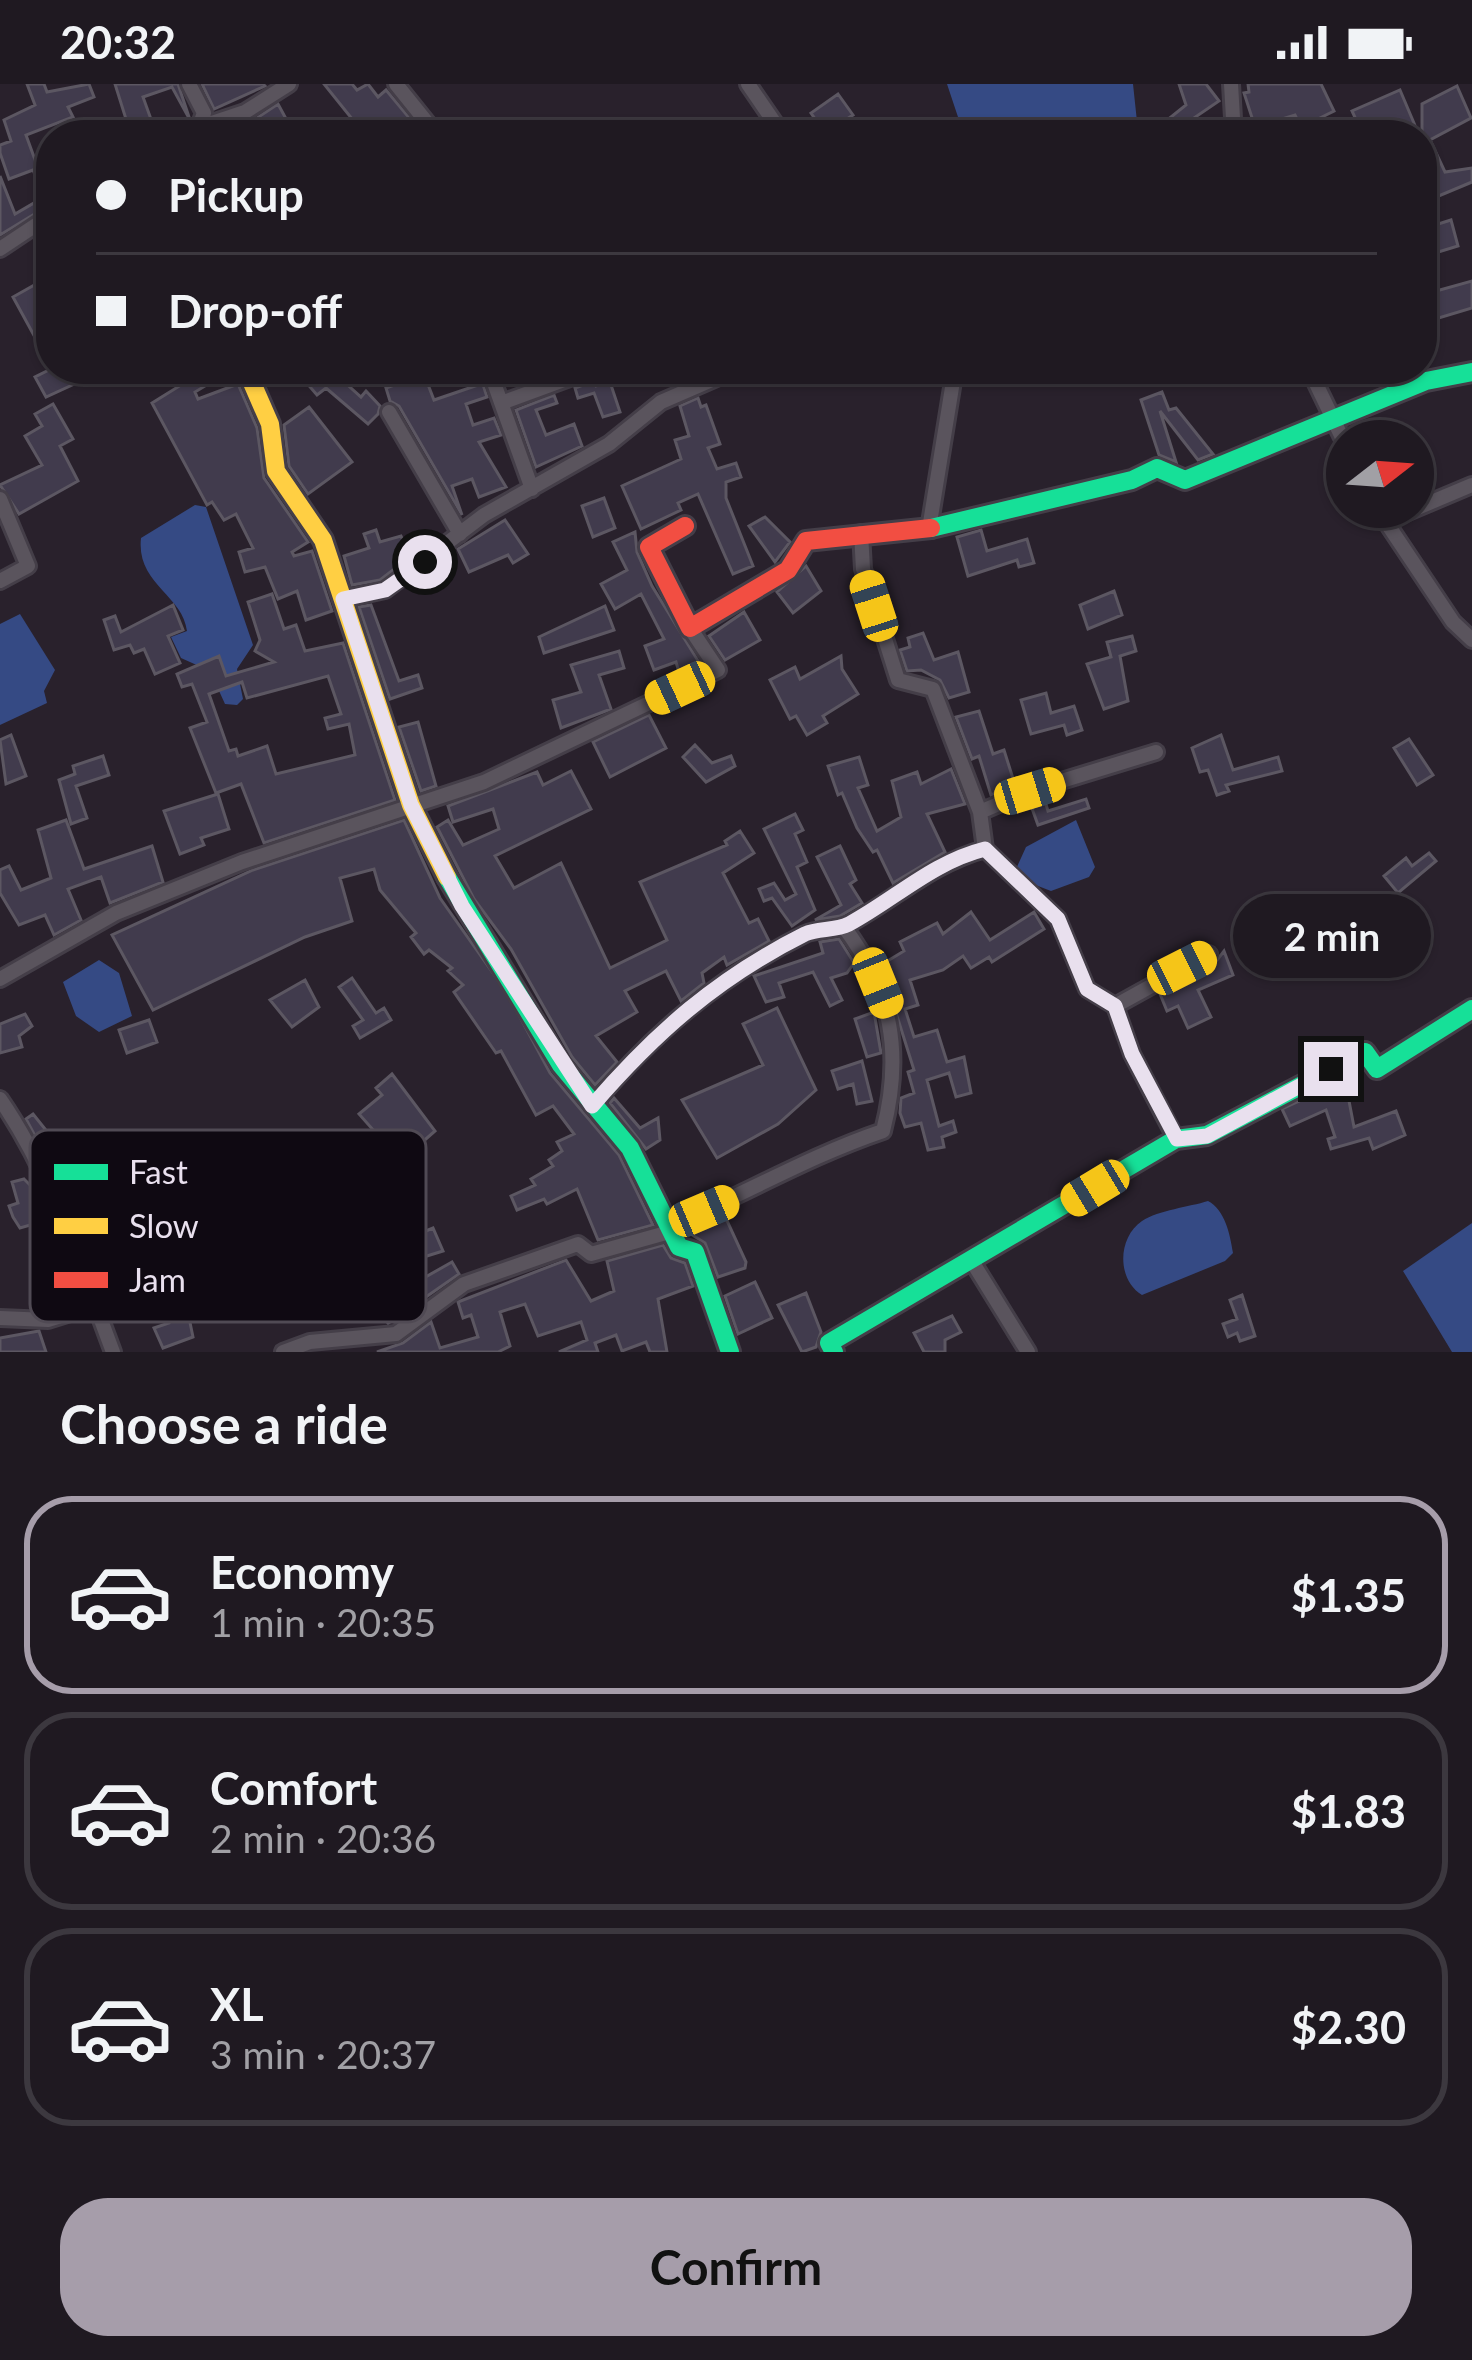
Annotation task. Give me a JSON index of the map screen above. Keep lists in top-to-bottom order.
{
  "legend": ["Fast", "Slow", "Jam"],
  "north": "right",
  "page": {
    "status": "20:32",
    "banner": ["Pickup", "Drop-off"],
    "bubble": "2 min",
    "heading": "Choose a ride",
    "list": [
      {
        "name": "Economy",
        "note": "1 min · 20:35",
        "value": "$1.35"
      },
      {
        "name": "Comfort",
        "note": "2 min · 20:36",
        "value": "$1.83"
      },
      {
        "name": "XL",
        "note": "3 min · 20:37",
        "value": "$2.30"
      }
    ],
    "buttons": "Confirm"
  }
}
